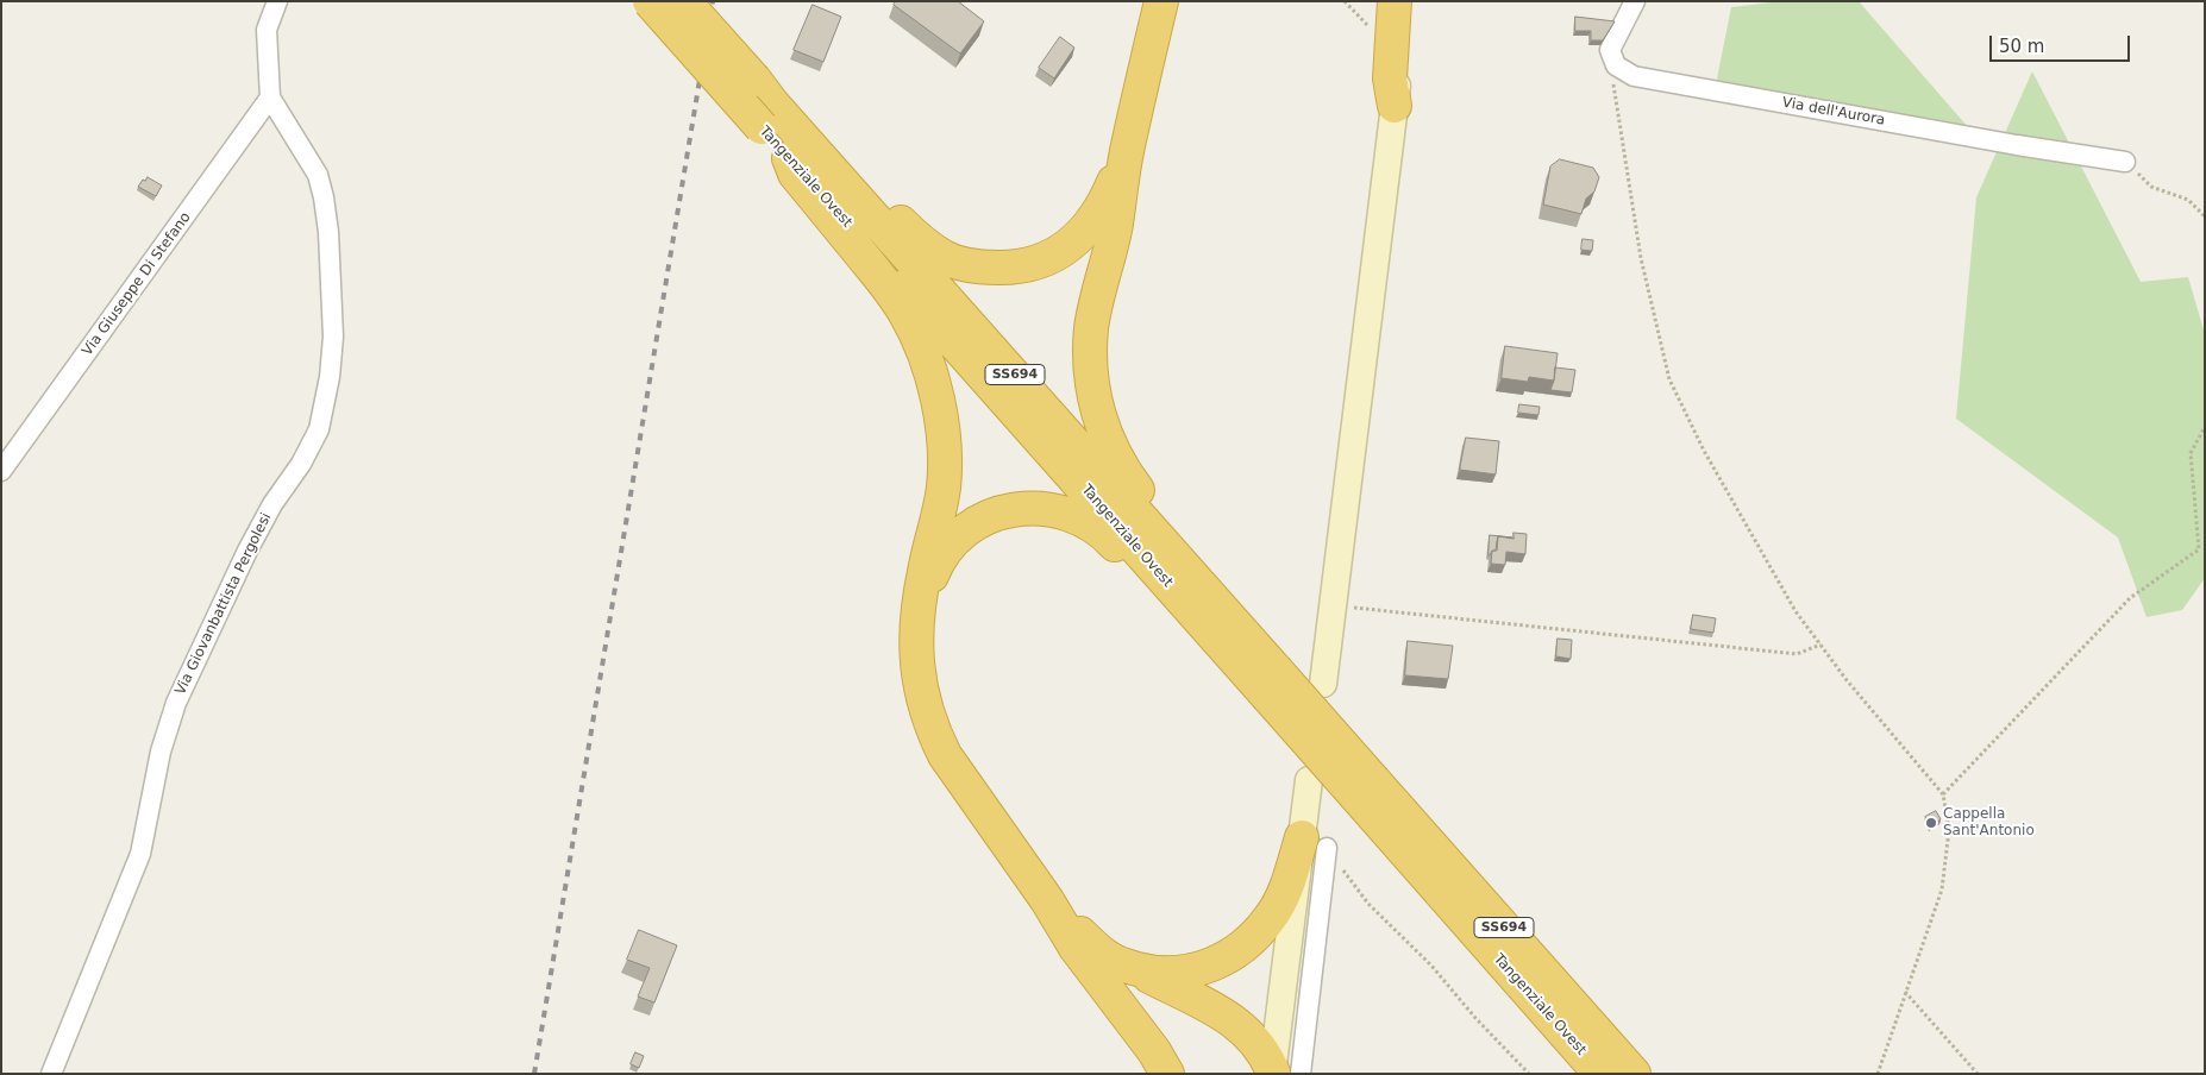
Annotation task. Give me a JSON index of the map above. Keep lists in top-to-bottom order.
{
  "streets": {
    "highway": ["Tangenziale Ovest", "SS694"],
    "street": ["Via dell'Aurora", "Via Giuseppe Di Stefano", "Via Giovanbattista Pergolesi"]
  },
  "crossings": [
    ["Via Giuseppe Di Stefano", "Via Giovanbattista Pergolesi"]
  ],
  "places": ["Cappella Sant'Antonio"],
  "scale_bar": "50 m"
}
